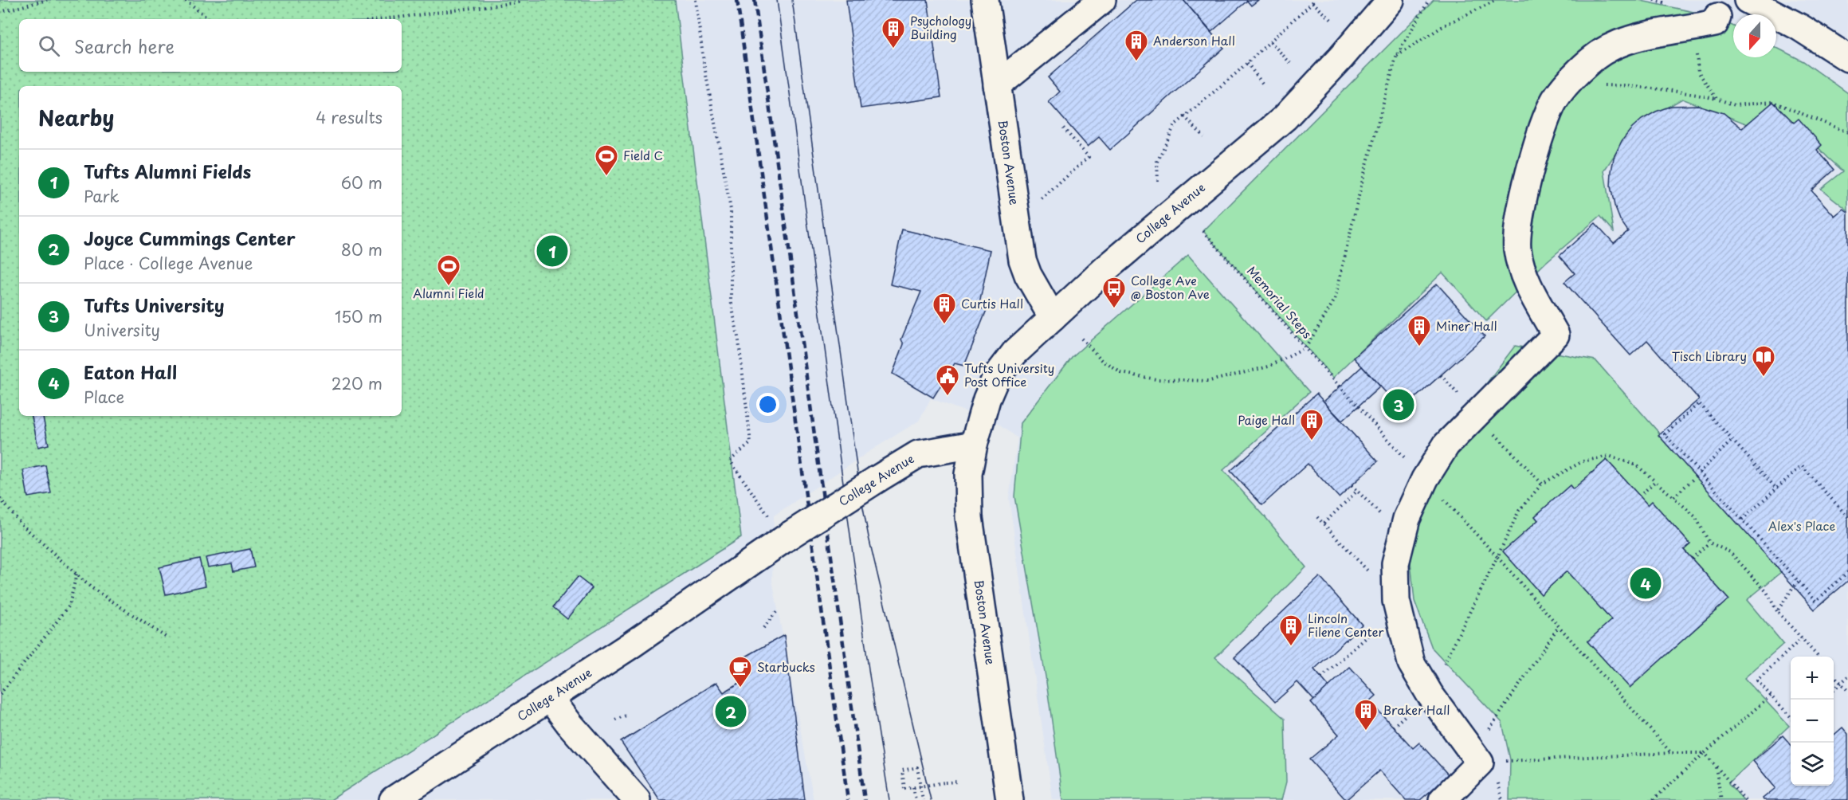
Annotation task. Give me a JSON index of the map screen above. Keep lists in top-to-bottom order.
{
  "streets": {
    "street": ["Boston Avenue", "College Avenue"],
    "path": ["Memorial Steps"]
  },
  "crossings": [
    ["Boston Avenue", "College Avenue"]
  ],
  "parks": ["Alex's Place"],
  "places": {
    "building": [
      "Psychology Building",
      "Anderson Hall",
      "Curtis Hall",
      "Miner Hall",
      "Paige Hall",
      "Lincoln Filene Center",
      "Braker Hall"
    ],
    "sports": ["Field C", "Alumni Field"],
    "bus stop": ["College Ave @ Boston Ave"],
    "library": ["Tisch Library"],
    "public building": ["Tufts University Post Office"],
    "cafe": ["Starbucks"]
  },
  "north": "bottom",
  "page": {
    "search": "Search here",
    "heading": ["Nearby", "4 results"],
    "list": [
      {
        "mark": "1",
        "name": "Tufts Alumni Fields",
        "note": "Park",
        "value": "60 m"
      },
      {
        "mark": "2",
        "name": "Joyce Cummings Center",
        "note": "Place · College Avenue",
        "value": "80 m"
      },
      {
        "mark": "3",
        "name": "Tufts University",
        "note": "University",
        "value": "150 m"
      },
      {
        "mark": "4",
        "name": "Eaton Hall",
        "note": "Place",
        "value": "220 m"
      }
    ],
    "pins": [
      "1",
      "3",
      "4",
      "2"
    ],
    "map_buttons": ["+", "−"]
  }
}
